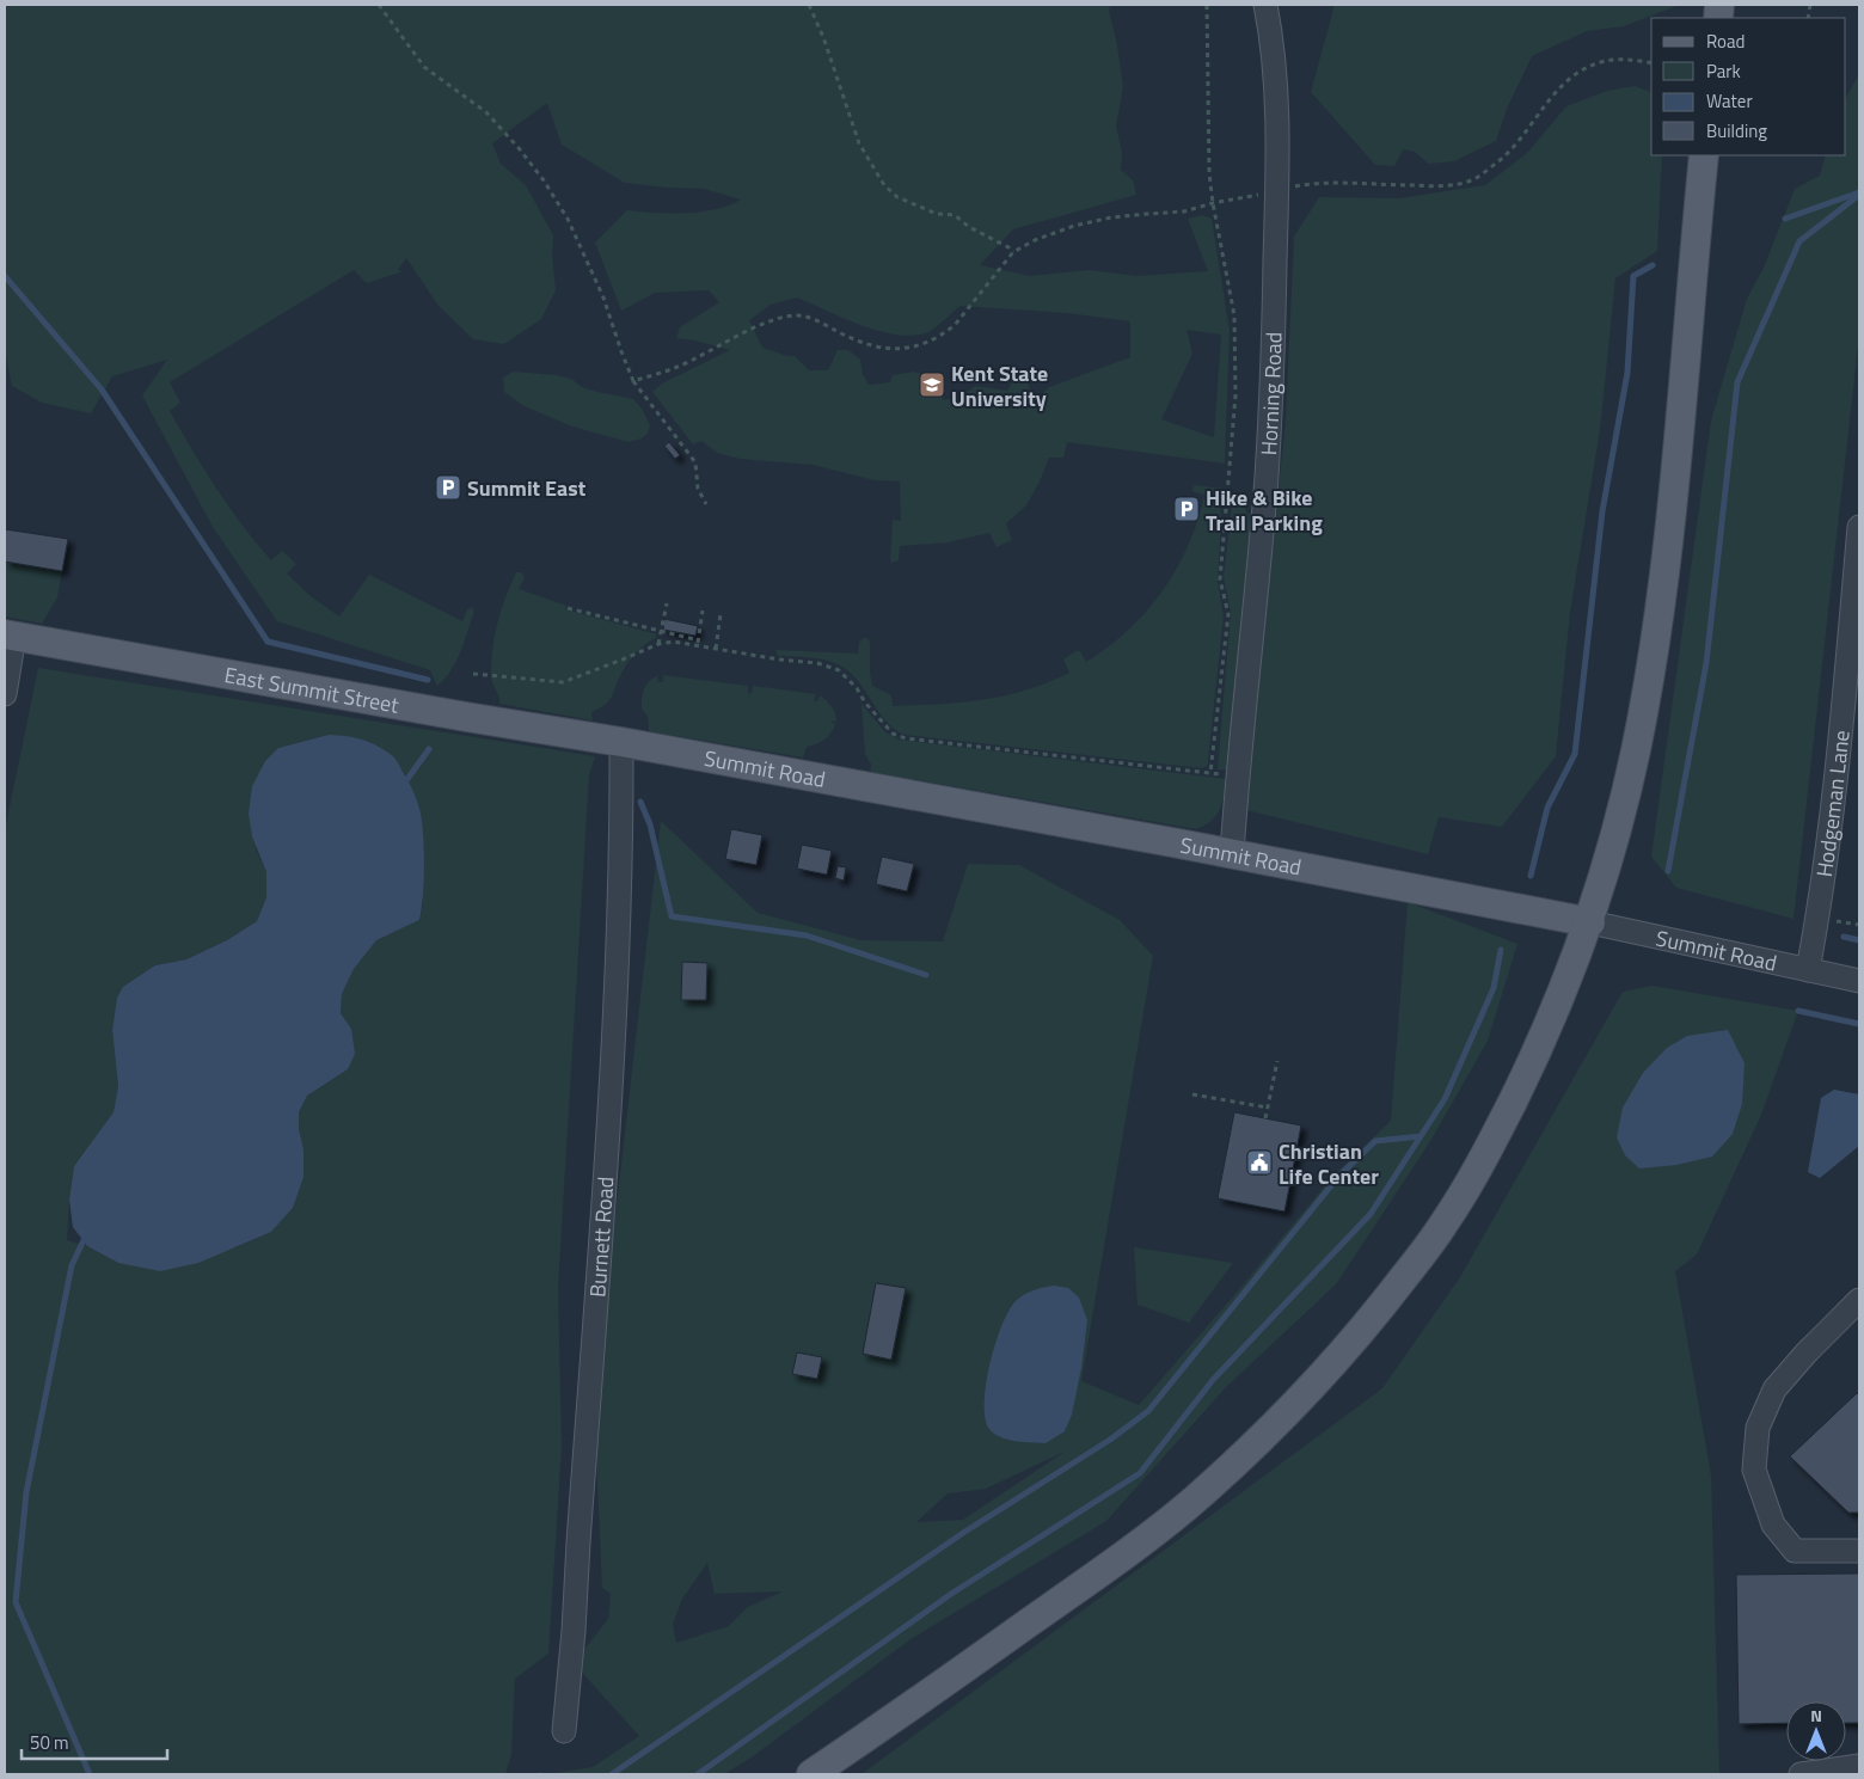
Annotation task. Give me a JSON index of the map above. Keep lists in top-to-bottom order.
{
  "streets": {
    "main road": ["East Summit Street", "Summit Road"],
    "street": ["Horning Road", "Hodgeman Lane", "Burnett Road"]
  },
  "crossings": [
    ["Horning Road", "Summit Road"],
    ["East Summit Street", "Summit Road"],
    ["East Summit Street", "Burnett Road"],
    ["Summit Road", "Hodgeman Lane"],
    ["Summit Road", "Burnett Road"]
  ],
  "places": {
    "school or university": ["Kent State University"],
    "parking": ["Summit East", "Hike & Bike Trail Parking"],
    "public building": ["Christian Life Center"]
  },
  "legend": [
    "Road",
    "Park",
    "Water",
    "Building"
  ],
  "scale_bar": "50 m",
  "north": "top"
}
